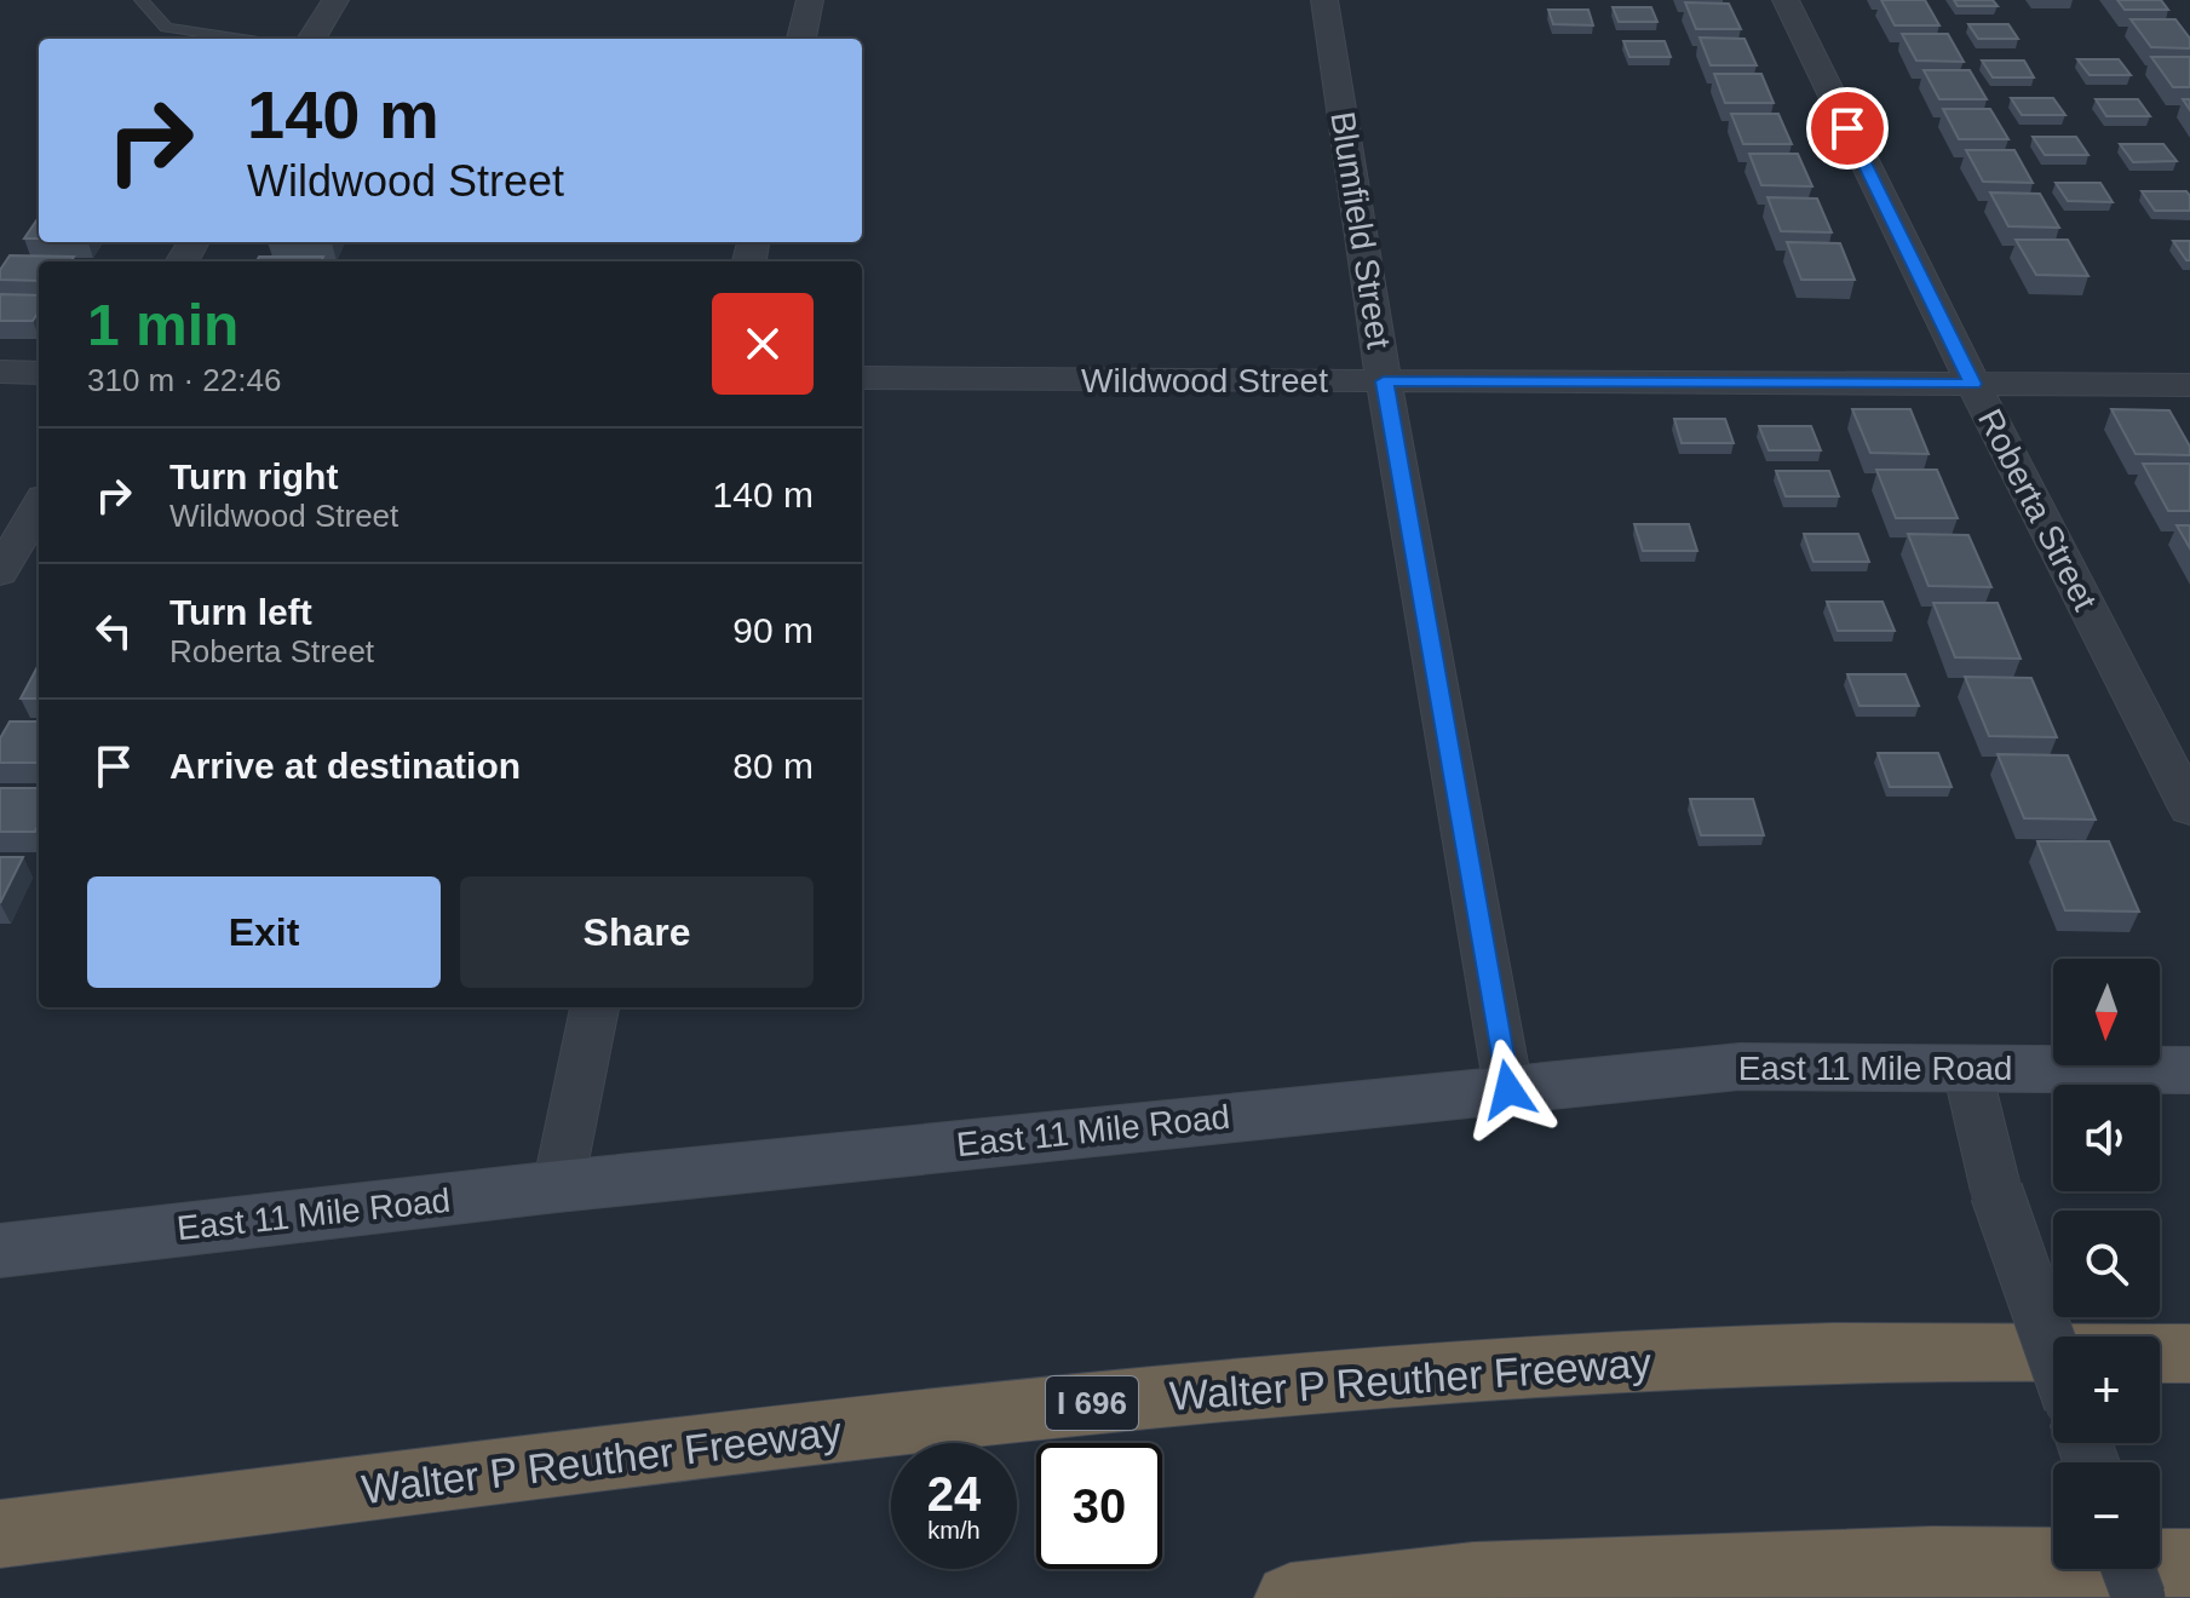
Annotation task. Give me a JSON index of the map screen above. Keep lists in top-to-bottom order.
{
  "streets": {
    "highway": ["Walter P Reuther Freeway", "I 696"],
    "main road": ["East 11 Mile Road"],
    "street": ["Blumfield Street", "Wildwood Street", "Roberta Street"]
  },
  "crossings": [
    ["Blumfield Street", "Wildwood Street"],
    ["Blumfield Street", "East 11 Mile Road"],
    ["Wildwood Street", "Roberta Street"]
  ],
  "north": "bottom",
  "page": {
    "turn": ["140 m", "Wildwood Street"],
    "heading": ["1 min", "310 m · 22:46"],
    "list": [
      {
        "name": "Turn right",
        "note": "Wildwood Street",
        "value": "140 m"
      },
      {
        "name": "Turn left",
        "note": "Roberta Street",
        "value": "90 m"
      },
      {
        "name": "Arrive at destination",
        "value": "80 m"
      }
    ],
    "buttons": ["Exit", "Share"],
    "map_buttons": ["+", "−"],
    "speed": "24 km/h",
    "limit": "30"
  }
}
